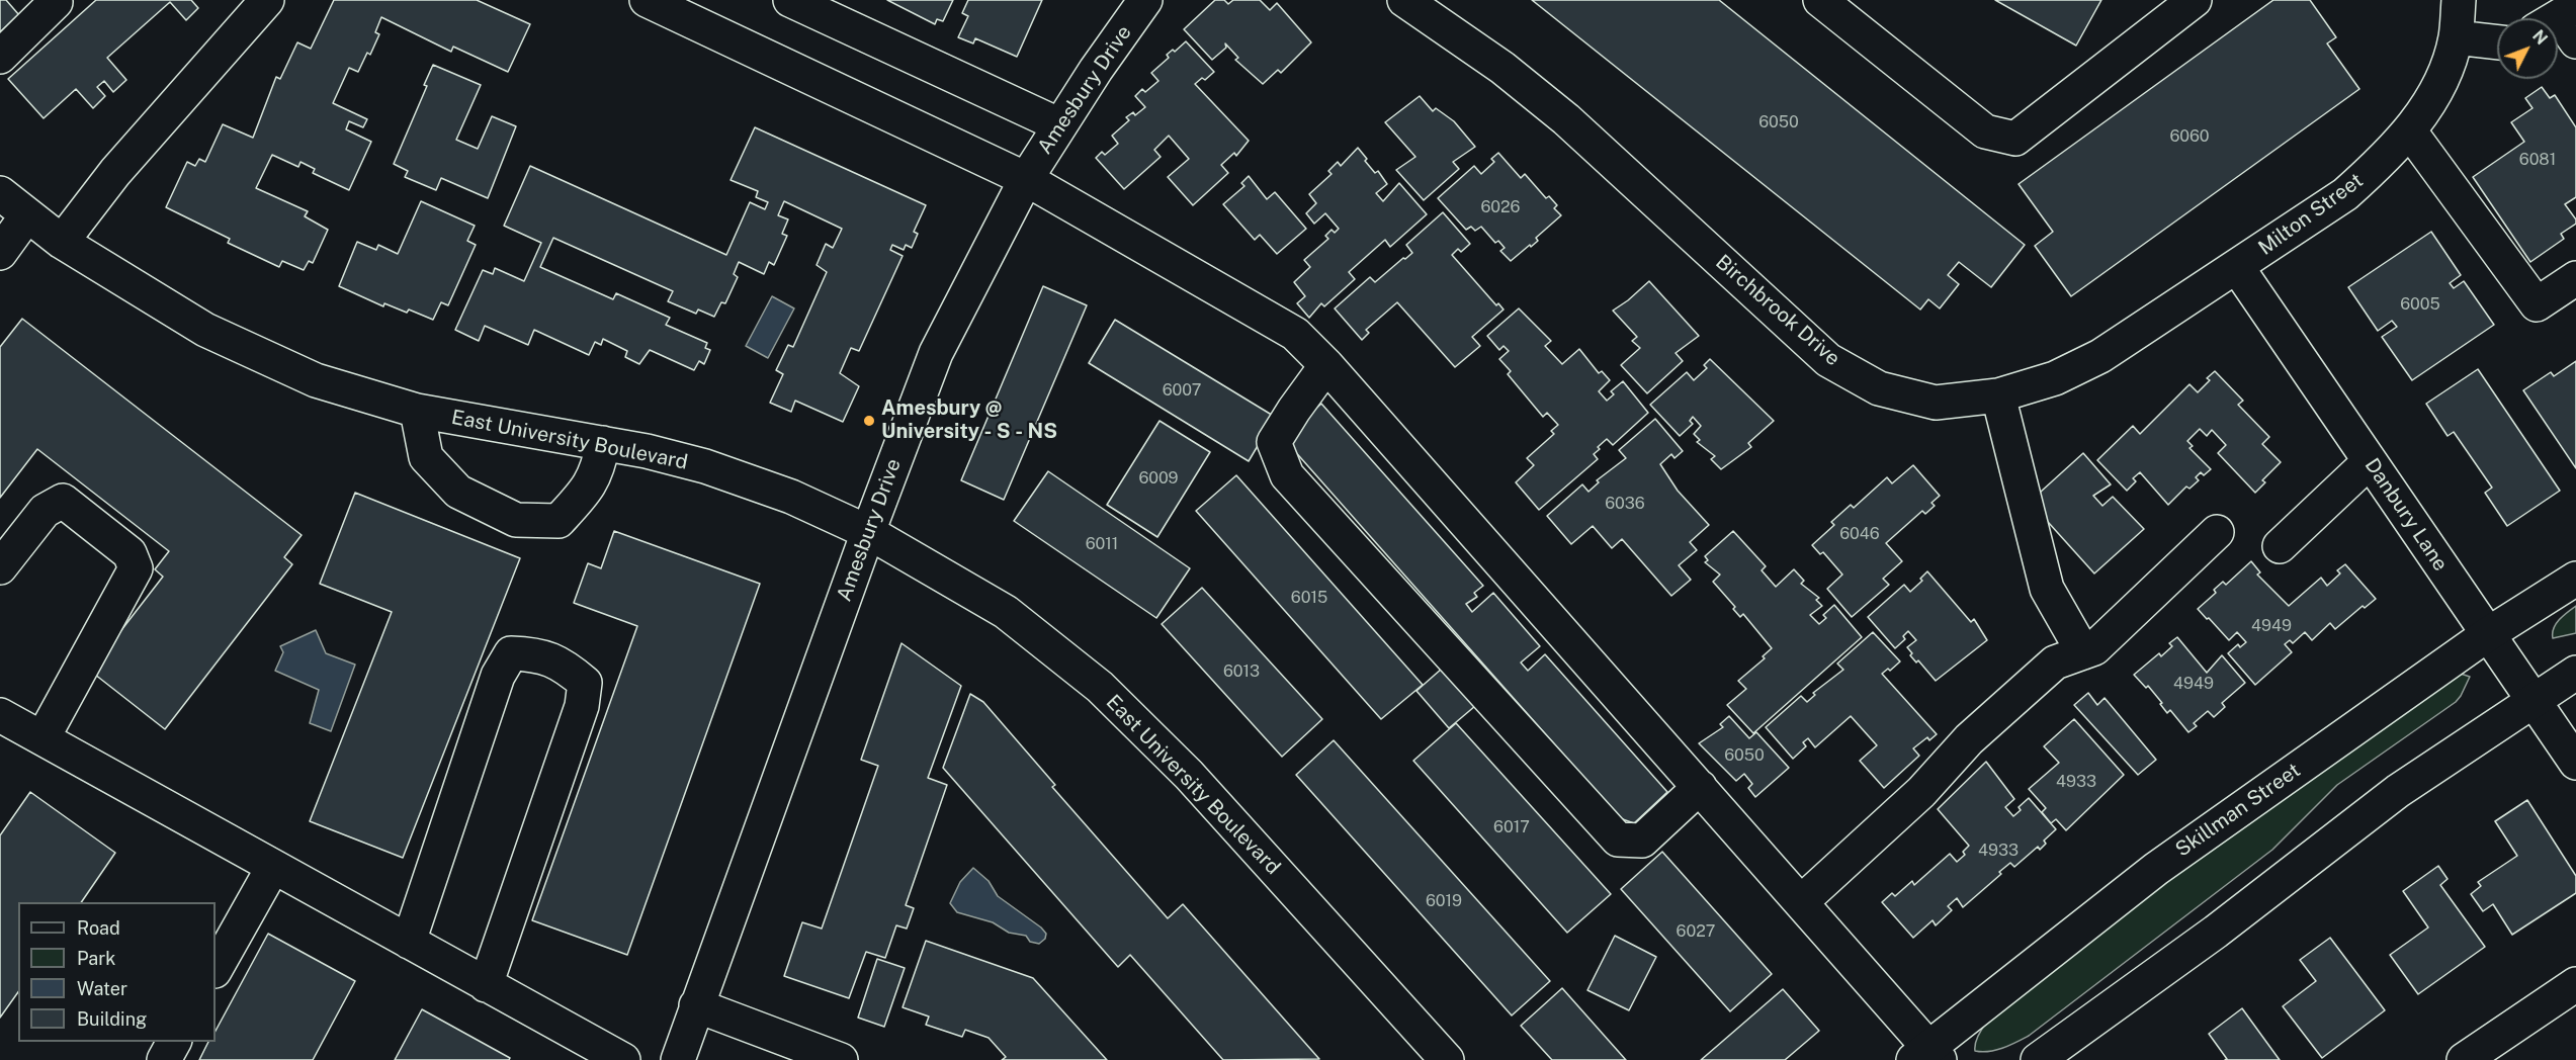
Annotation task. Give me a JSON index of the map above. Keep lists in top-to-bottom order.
{
  "streets": {
    "street": [
      "Amesbury Drive",
      "Milton Street",
      "Birchbrook Drive",
      "East University Boulevard",
      "Danbury Lane",
      "Skillman Street"
    ]
  },
  "crossings": [
    ["Amesbury Drive", "East University Boulevard"],
    ["Milton Street", "Birchbrook Drive"],
    ["Milton Street", "Danbury Lane"],
    ["Birchbrook Drive", "Danbury Lane"],
    ["Danbury Lane", "Skillman Street"]
  ],
  "places": ["Amesbury @ University - S - NS"],
  "house_numbers": [
    "6050",
    "6060",
    "6081",
    "6026",
    "6005",
    "6007",
    "6009",
    "6036",
    "6046",
    "6011",
    "6015",
    "4949",
    "6013",
    "4949",
    "6050",
    "4933",
    "6017",
    "4933",
    "6019",
    "6027"
  ],
  "legend": [
    "Road",
    "Park",
    "Water",
    "Building"
  ],
  "north": "top right"
}
